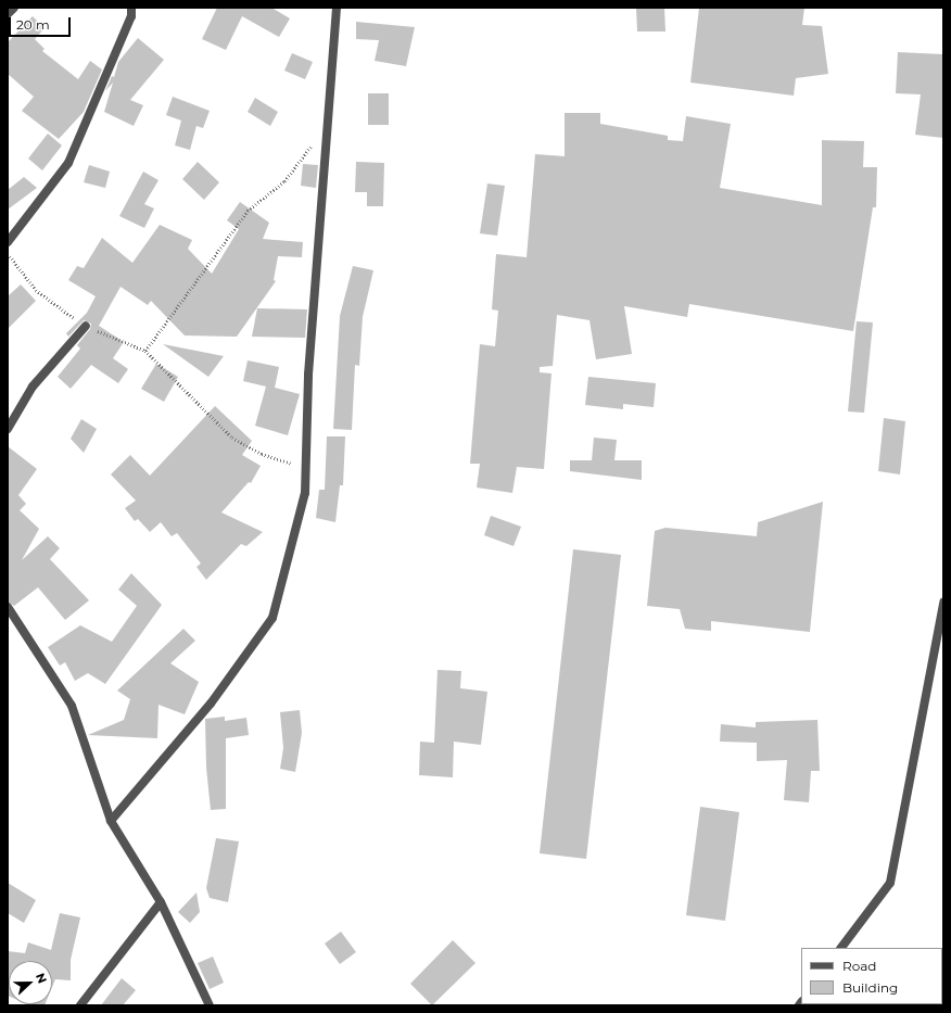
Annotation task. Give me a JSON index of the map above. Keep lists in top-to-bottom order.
{
  "legend": ["Road", "Building"],
  "scale_bar": "20 m",
  "north": "right"
}
